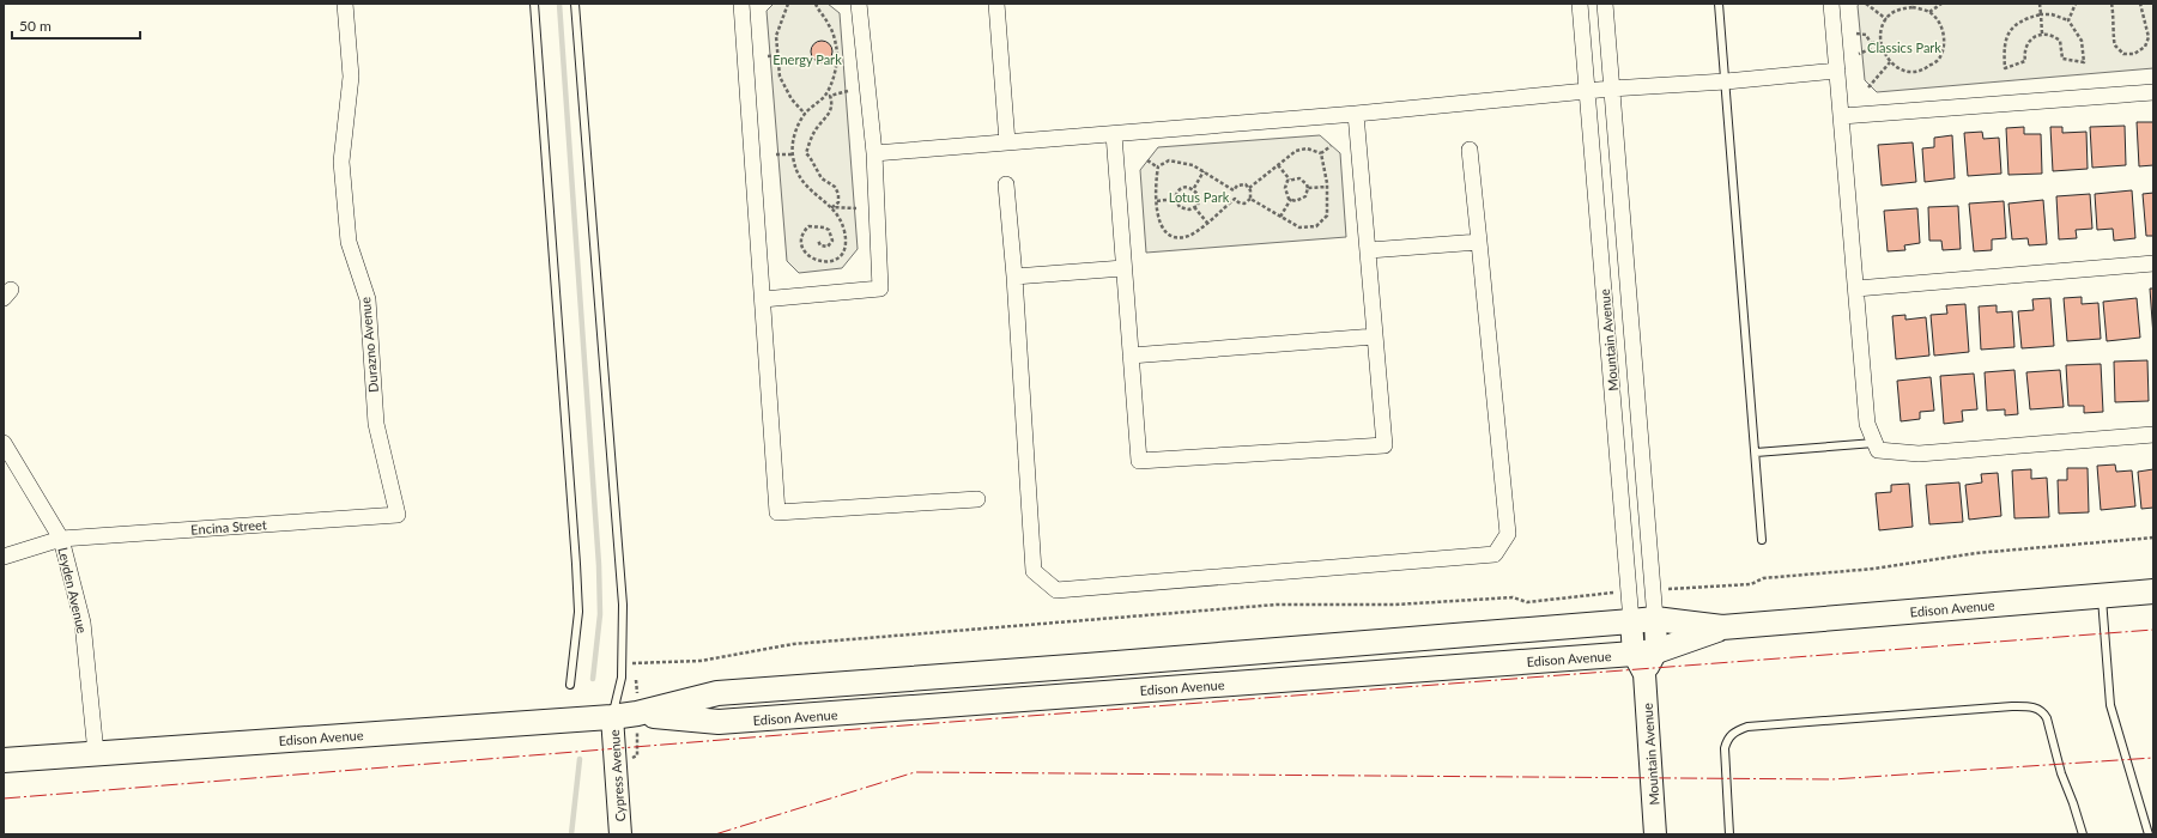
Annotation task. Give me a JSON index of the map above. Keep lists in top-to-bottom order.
{
  "streets": {
    "main road": ["Mountain Avenue", "Edison Avenue", "Cypress Avenue"],
    "street": ["Durazno Avenue", "Encina Street", "Leyden Avenue"]
  },
  "crossings": [
    ["Mountain Avenue", "Edison Avenue"],
    ["Durazno Avenue", "Encina Street"],
    ["Encina Street", "Leyden Avenue"],
    ["Leyden Avenue", "Edison Avenue"],
    ["Edison Avenue", "Cypress Avenue"]
  ],
  "parks": ["Classics Park", "Energy Park", "Lotus Park"],
  "scale_bar": "50 m"
}
